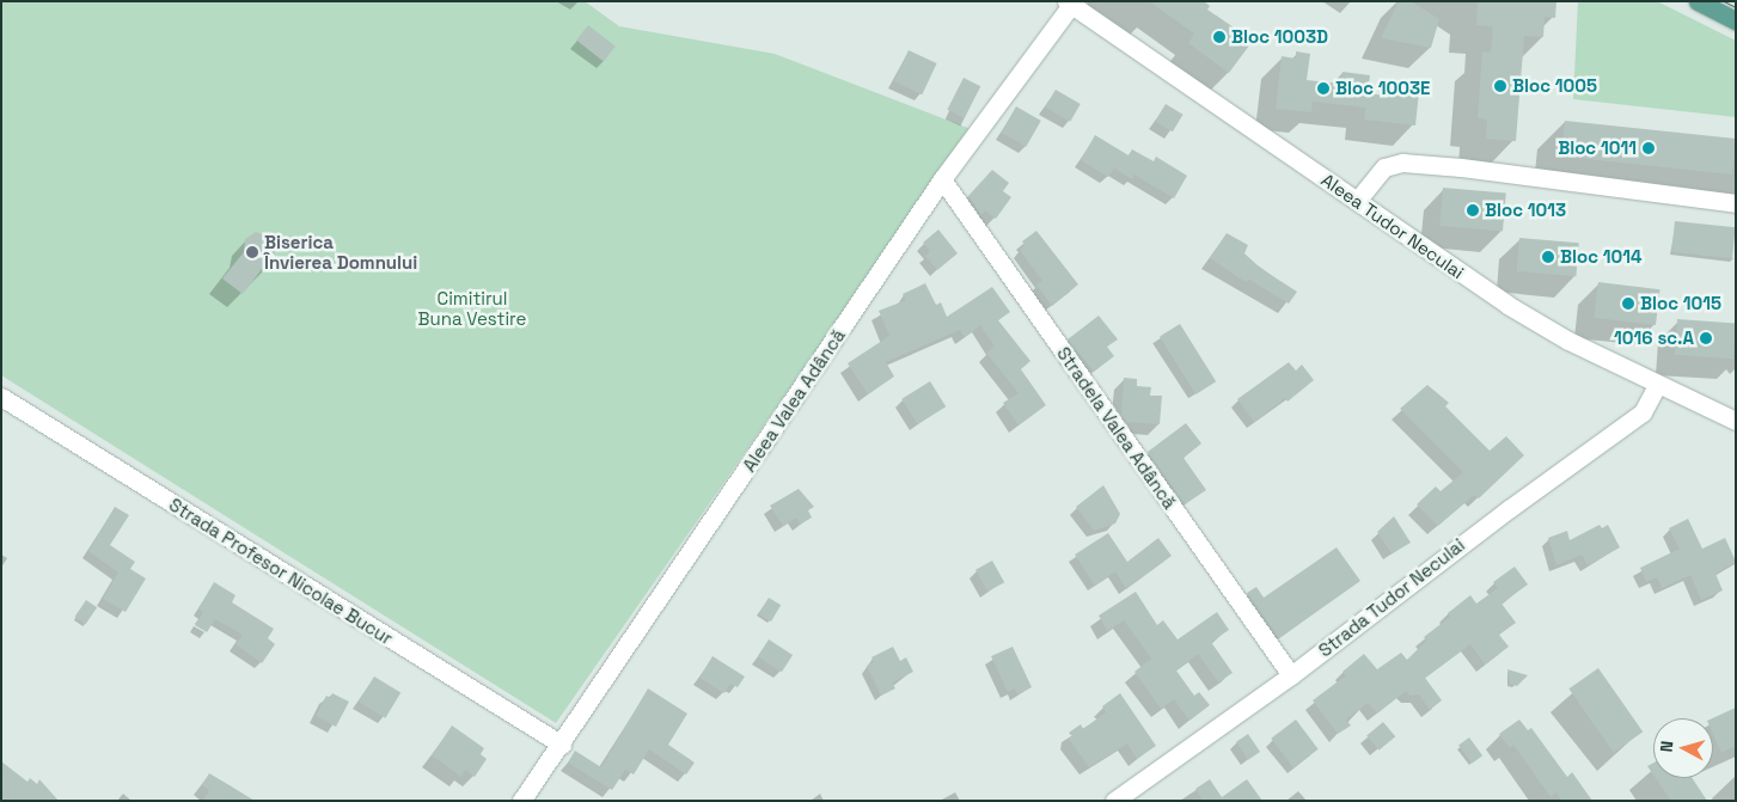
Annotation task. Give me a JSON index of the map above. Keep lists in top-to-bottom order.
{
  "streets": {
    "street": [
      "Aleea Tudor Neculai",
      "Aleea Valea Adâncă",
      "Stradela Valea Adâncă",
      "Strada Profesor Nicolae Bucur",
      "Strada Tudor Neculai"
    ]
  },
  "crossings": [
    ["Aleea Tudor Neculai", "Aleea Valea Adâncă"],
    ["Aleea Tudor Neculai", "Strada Tudor Neculai"],
    ["Aleea Valea Adâncă", "Stradela Valea Adâncă"],
    ["Aleea Valea Adâncă", "Strada Profesor Nicolae Bucur"],
    ["Stradela Valea Adâncă", "Strada Tudor Neculai"]
  ],
  "parks": ["Cimitirul Buna Vestire"],
  "places": [
    "Bloc 1003D",
    "Bloc 1005",
    "Bloc 1003E",
    "Bloc 1011",
    "Bloc 1013",
    "Biserica Învierea Domnului",
    "Bloc 1014",
    "Bloc 1015",
    "1016 sc.A"
  ],
  "north": "left"
}
